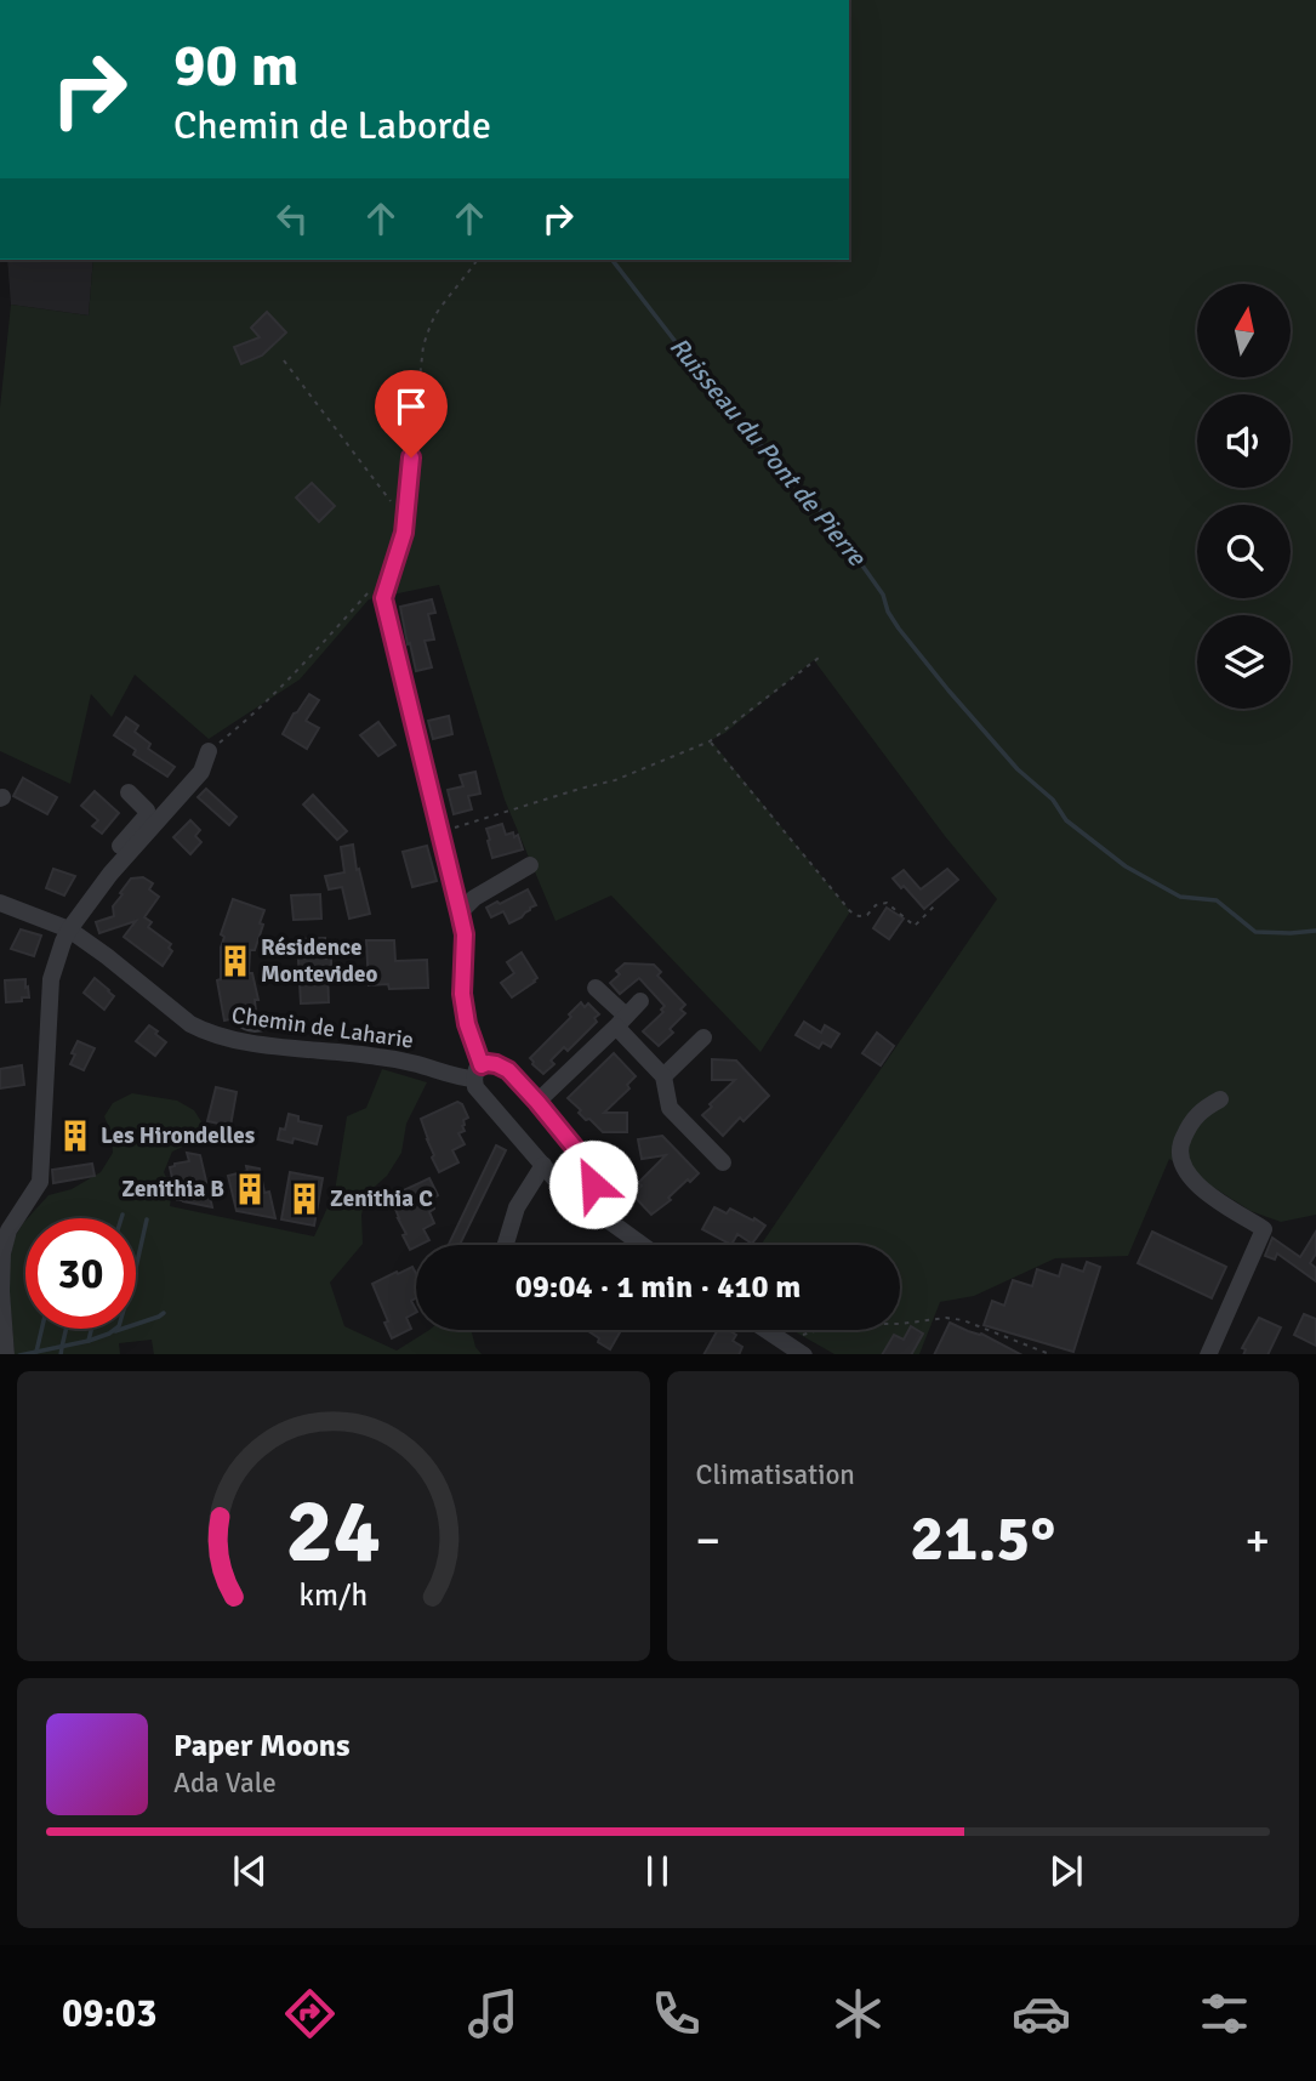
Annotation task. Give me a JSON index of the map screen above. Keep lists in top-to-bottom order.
{
  "streets": {
    "street": ["Chemin de Laharie"]
  },
  "water": ["Ruisseau du Pont de Pierre"],
  "places": {
    "building": [
      "Résidence Montevideo",
      "Les Hirondelles",
      "Zenithia B",
      "Zenithia C"
    ]
  },
  "north": "top",
  "page": {
    "turn": ["90 m", "Chemin de Laborde"],
    "limit": "30",
    "trip": "09:04 · 1 min · 410 m",
    "tile": "Climatisation",
    "heat": ["−", "21.5°", "+"],
    "song": ["Paper Moons", "Ada Vale"],
    "tabs": "09:03",
    "gauge": ["24", "km/h"]
  }
}
